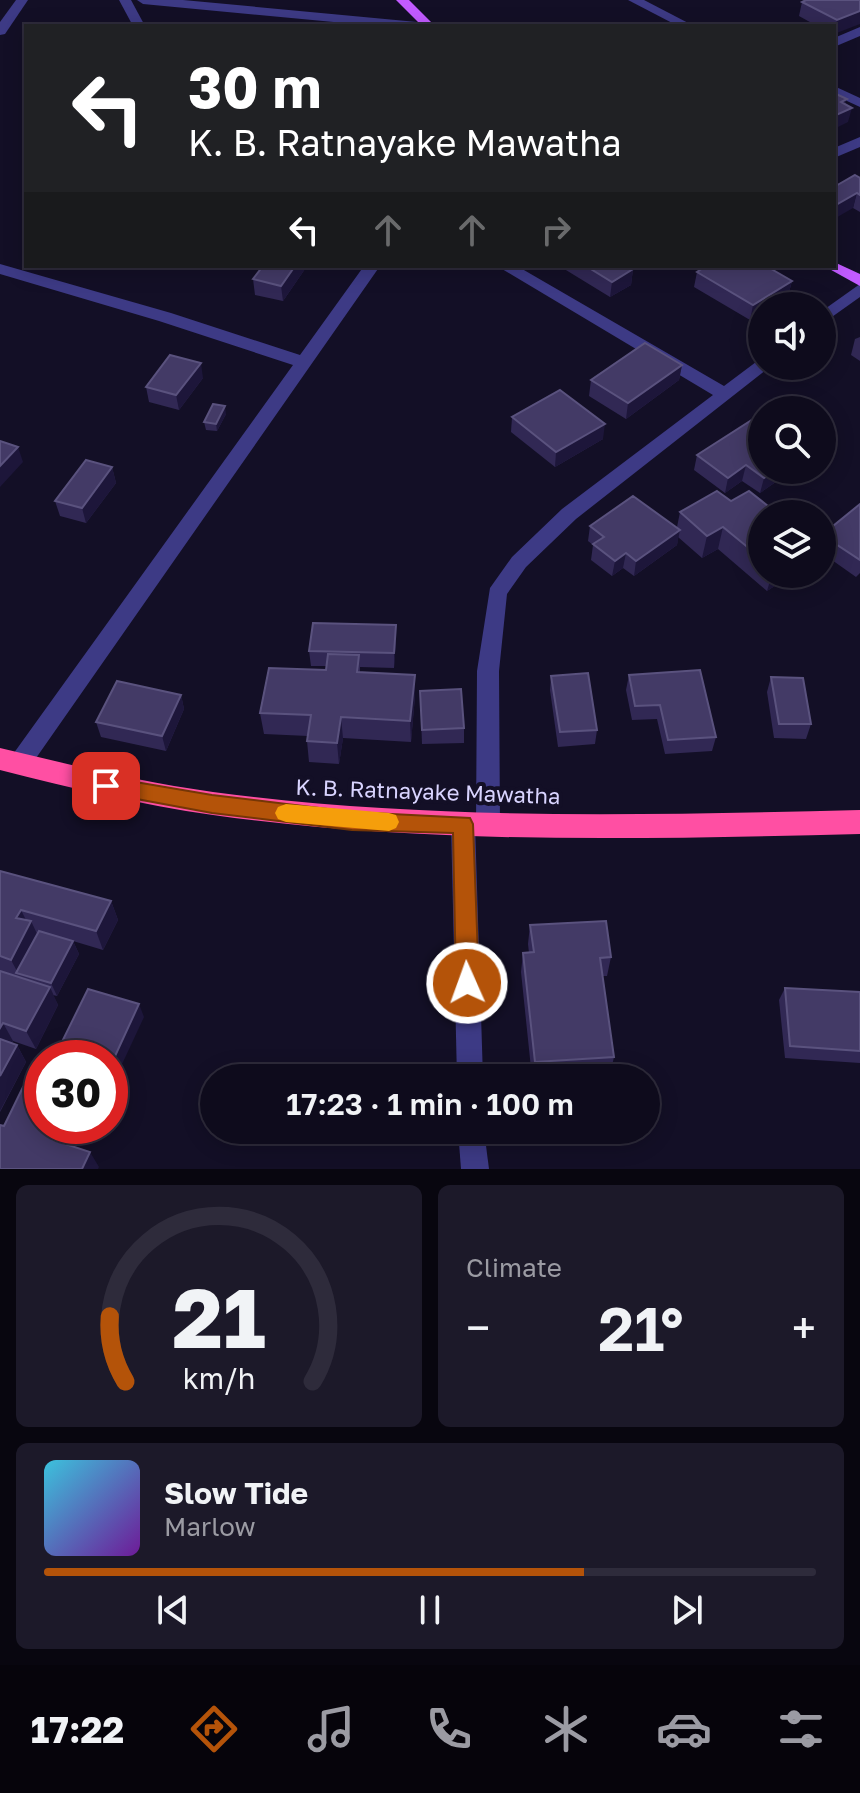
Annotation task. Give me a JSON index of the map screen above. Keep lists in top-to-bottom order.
{
  "streets": {
    "highway": ["K. B. Ratnayake Mawatha"]
  },
  "page": {
    "turn": ["30 m", "K. B. Ratnayake Mawatha"],
    "limit": "30",
    "trip": "17:23 · 1 min · 100 m",
    "tile": "Climate",
    "heat": ["−", "21°", "+"],
    "song": ["Slow Tide", "Marlow"],
    "tabs": "17:22",
    "gauge": ["21", "km/h"]
  }
}
